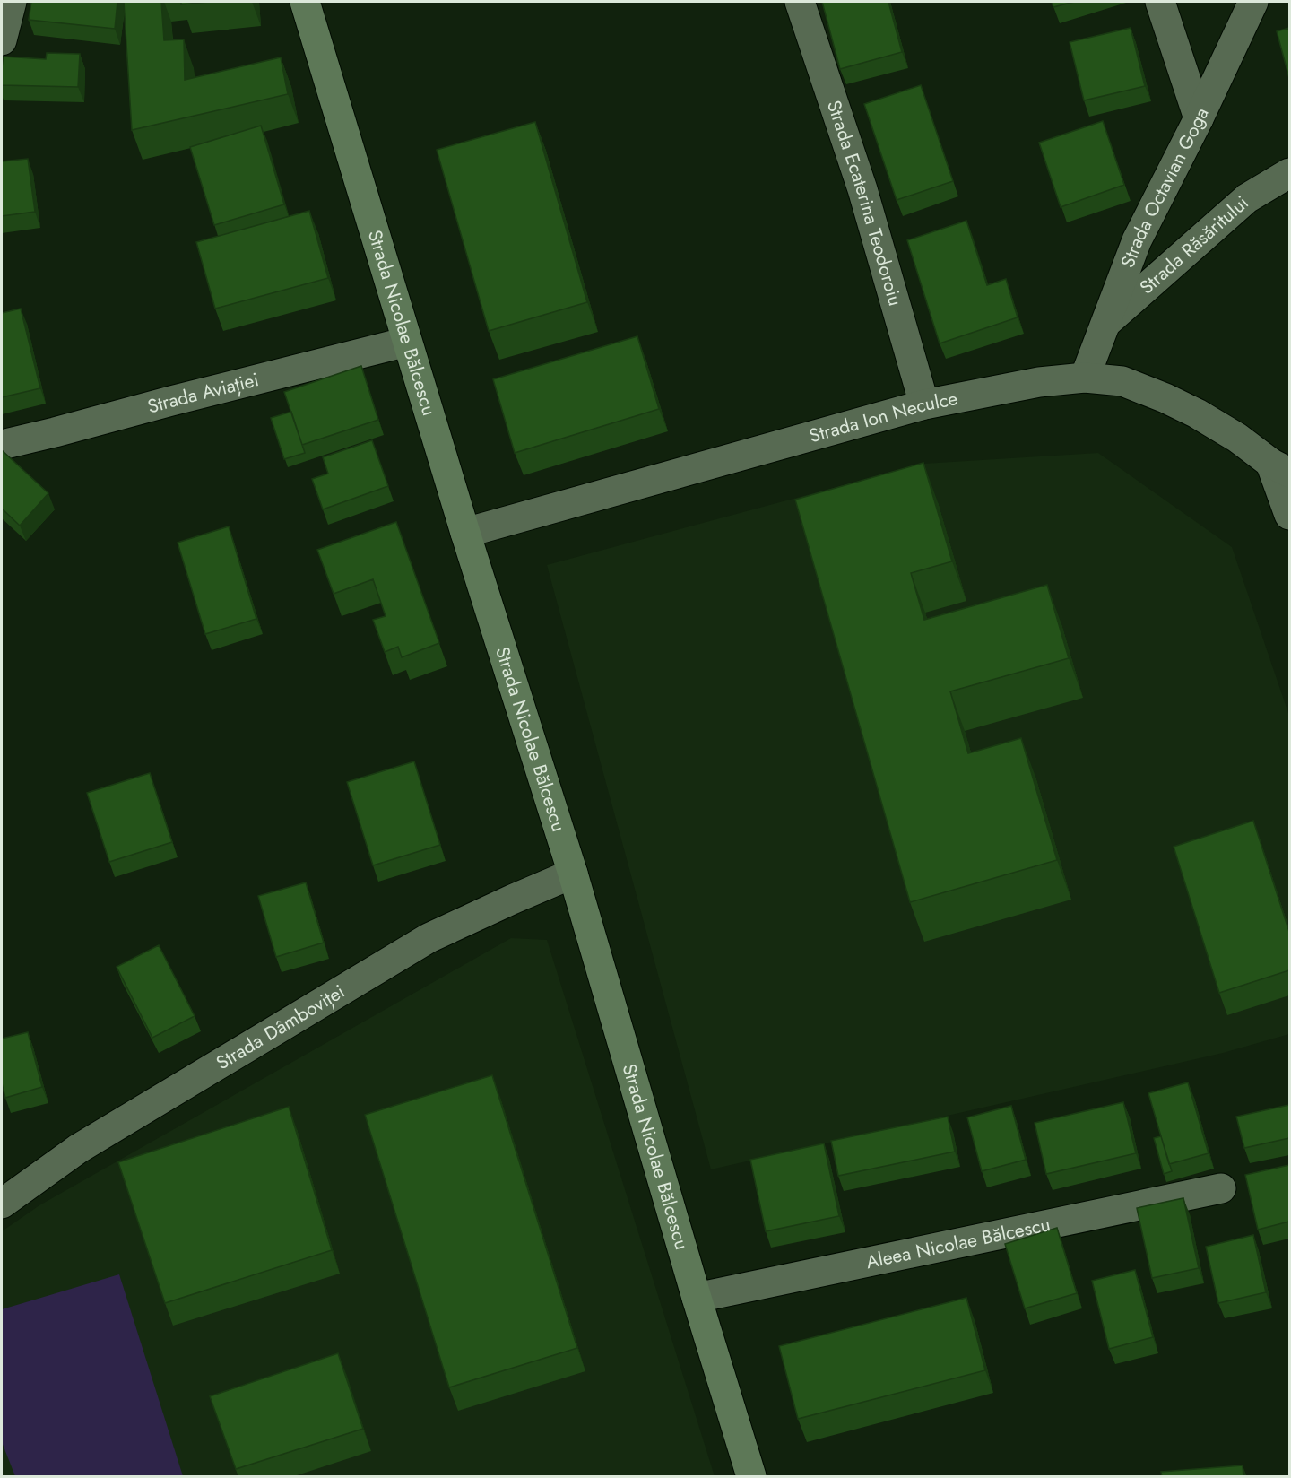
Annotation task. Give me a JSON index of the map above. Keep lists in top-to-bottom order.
{
  "streets": {
    "main road": ["Strada Nicolae Bălcescu"],
    "street": [
      "Strada Octavian Goga",
      "Strada Ecaterina Teodoroiu",
      "Strada Răsăritului",
      "Strada Aviației",
      "Strada Ion Neculce",
      "Strada Dâmboviței",
      "Aleea Nicolae Bălcescu"
    ]
  },
  "crossings": [
    ["Strada Octavian Goga", "Strada Răsăritului"],
    ["Strada Octavian Goga", "Strada Ion Neculce"],
    ["Strada Ecaterina Teodoroiu", "Strada Ion Neculce"],
    ["Strada Nicolae Bălcescu", "Strada Aviației"],
    ["Strada Nicolae Bălcescu", "Strada Ion Neculce"],
    ["Strada Nicolae Bălcescu", "Strada Dâmboviței"],
    ["Strada Nicolae Bălcescu", "Aleea Nicolae Bălcescu"]
  ]
}
